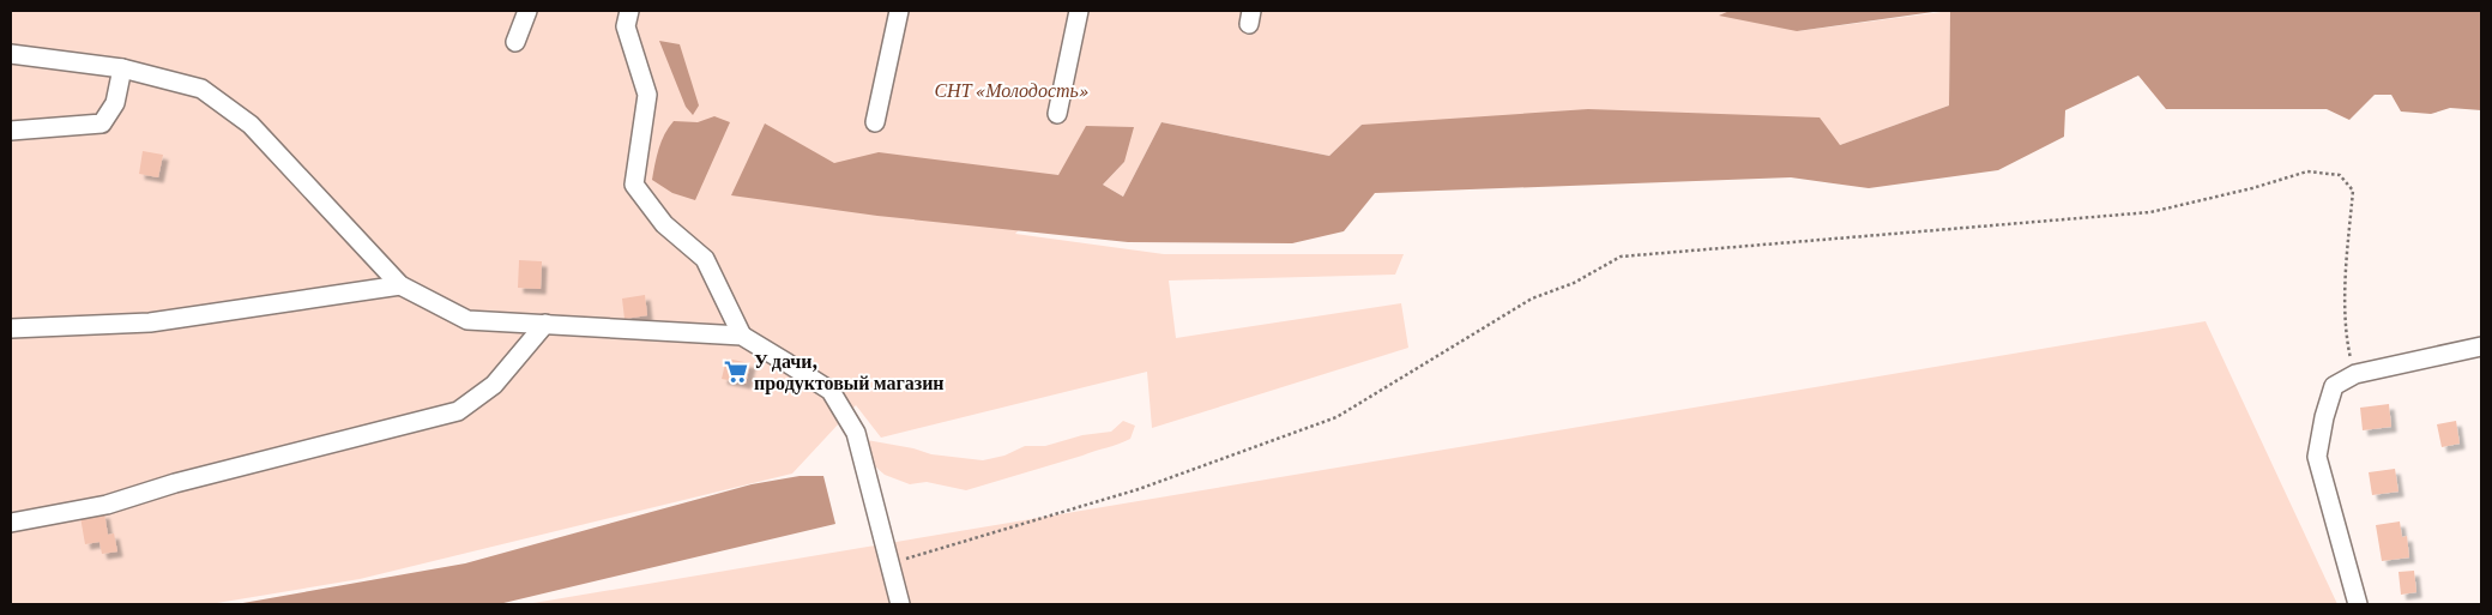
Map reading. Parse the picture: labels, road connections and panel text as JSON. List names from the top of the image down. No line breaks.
{"parks":["СНТ «Молодость»"],"places":{"supermarket":["У дачи, продуктовый магазин"]}}
